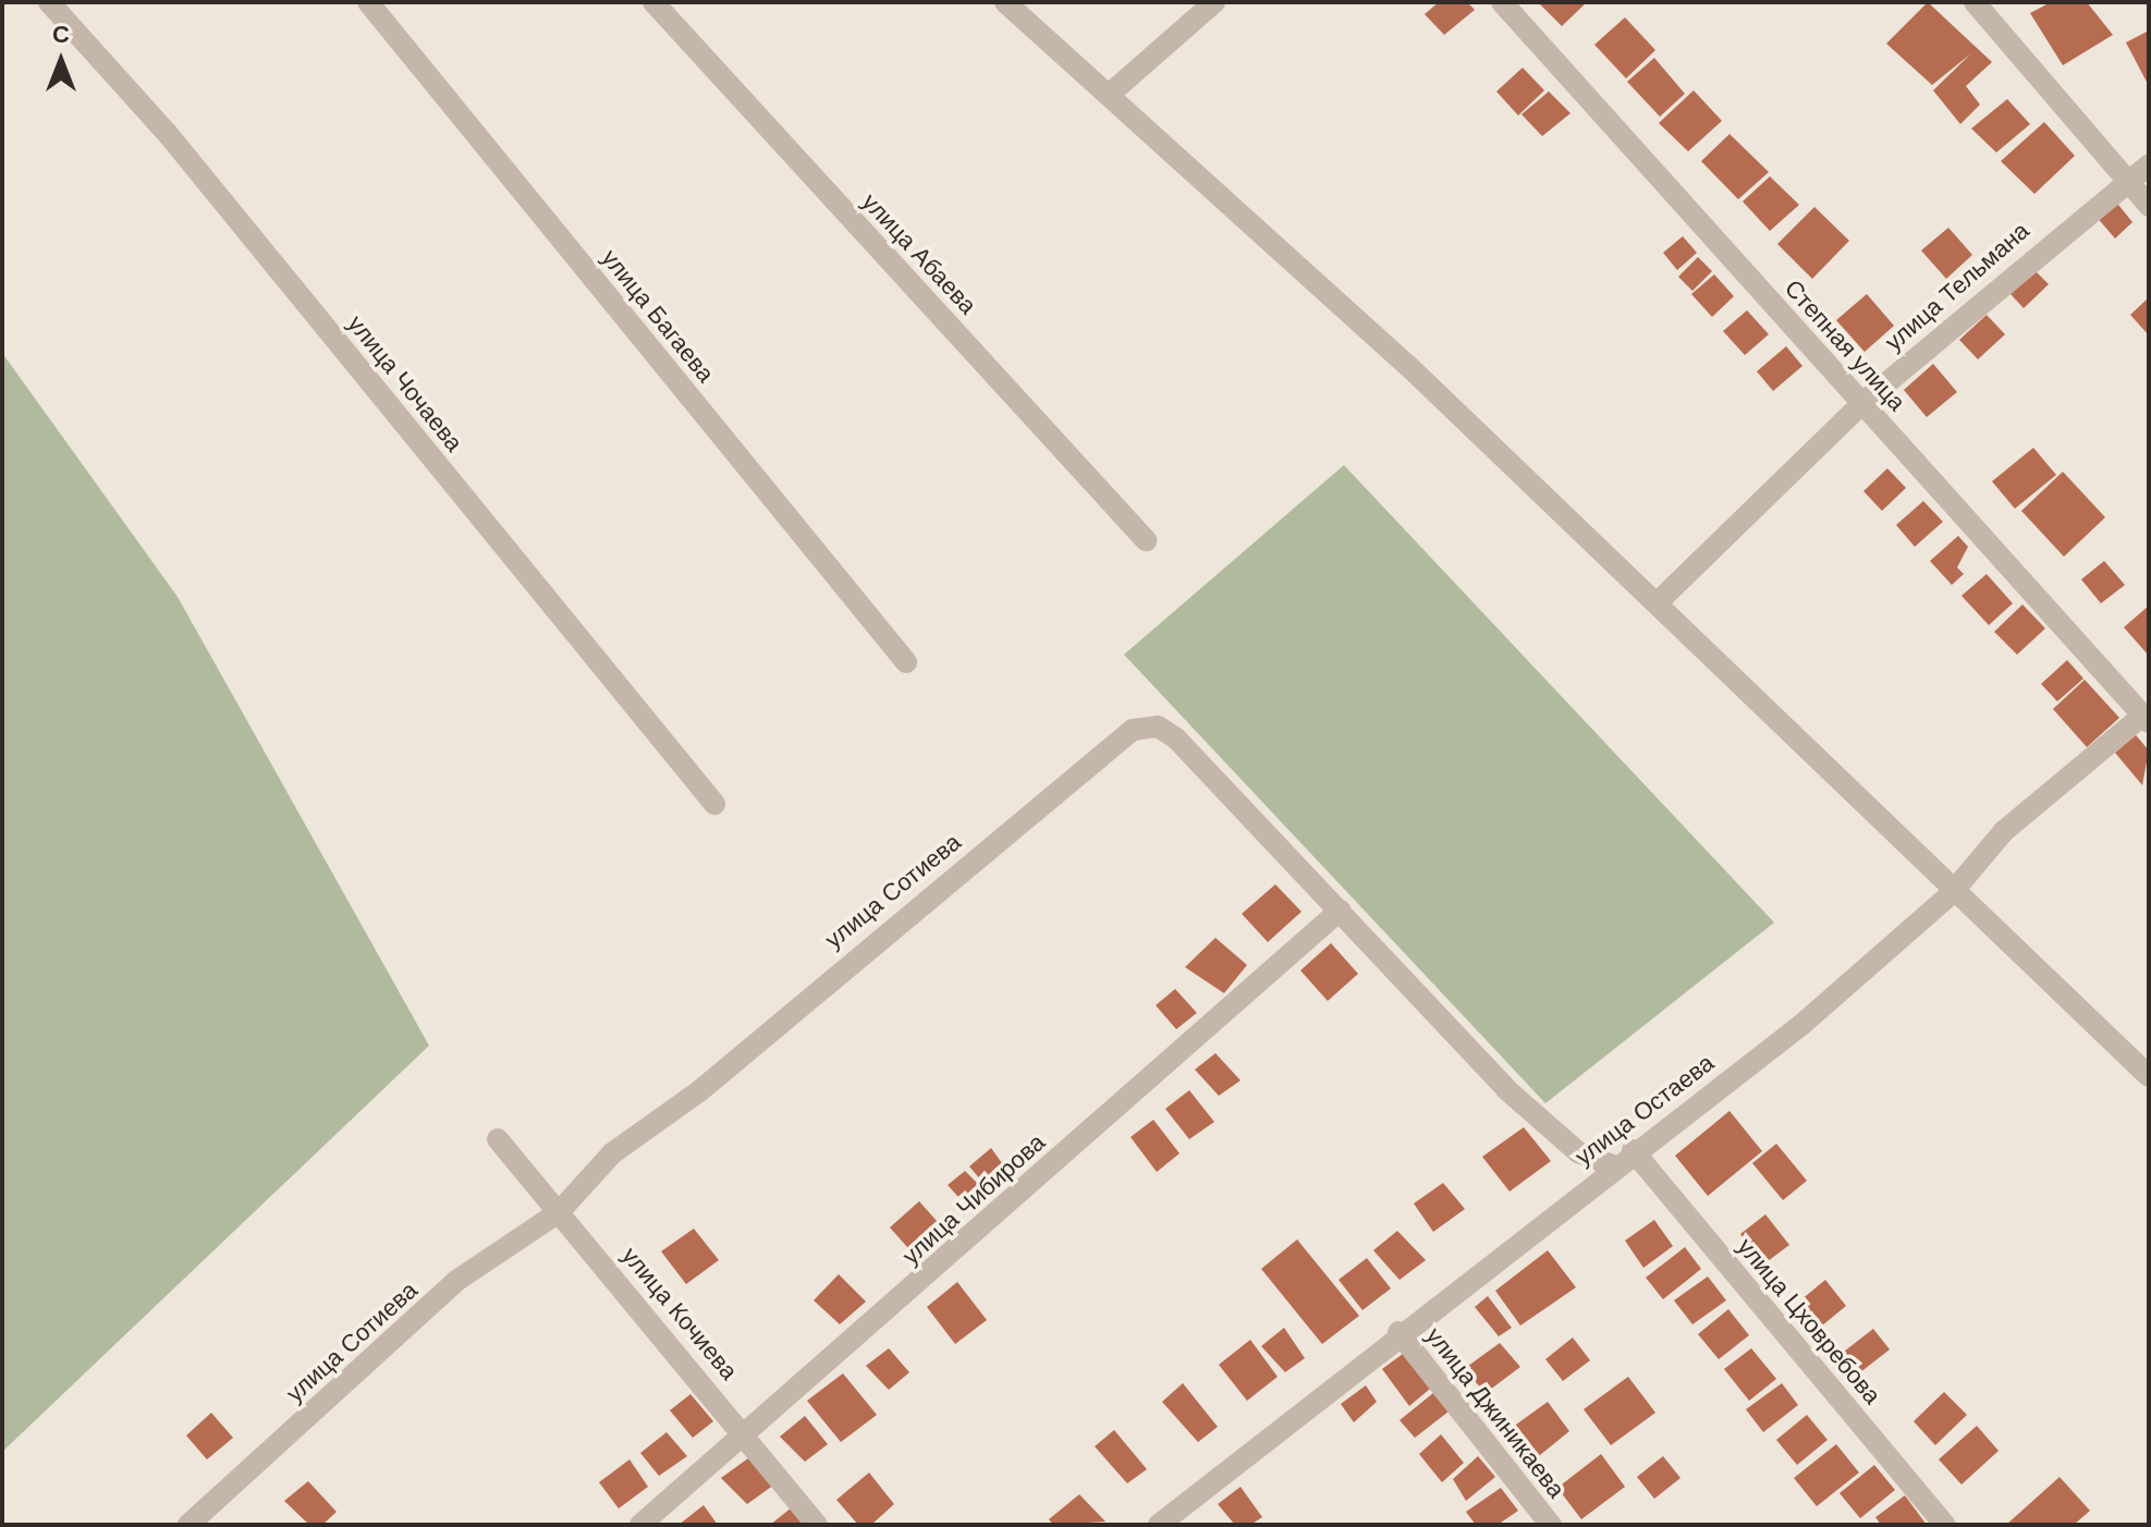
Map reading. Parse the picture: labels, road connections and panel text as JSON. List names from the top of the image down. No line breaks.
{"streets":{"street":["улица Абаева","улица Тельмана","улица Багаева","Степная улица","улица Чочаева","улица Сотиева","улица Остаева","улица Чибирова","улица Кочиева","улица Цховребова","улица Джиникаева"]},"crossings":[["улица Тельмана","Степная улица"],["Степная улица","улица Остаева"],["улица Сотиева","улица Остаева"],["улица Сотиева","улица Чибирова"],["улица Сотиева","улица Кочиева"],["улица Остаева","улица Цховребова"],["улица Остаева","улица Джиникаева"],["улица Чибирова","улица Кочиева"]],"north":"top"}
